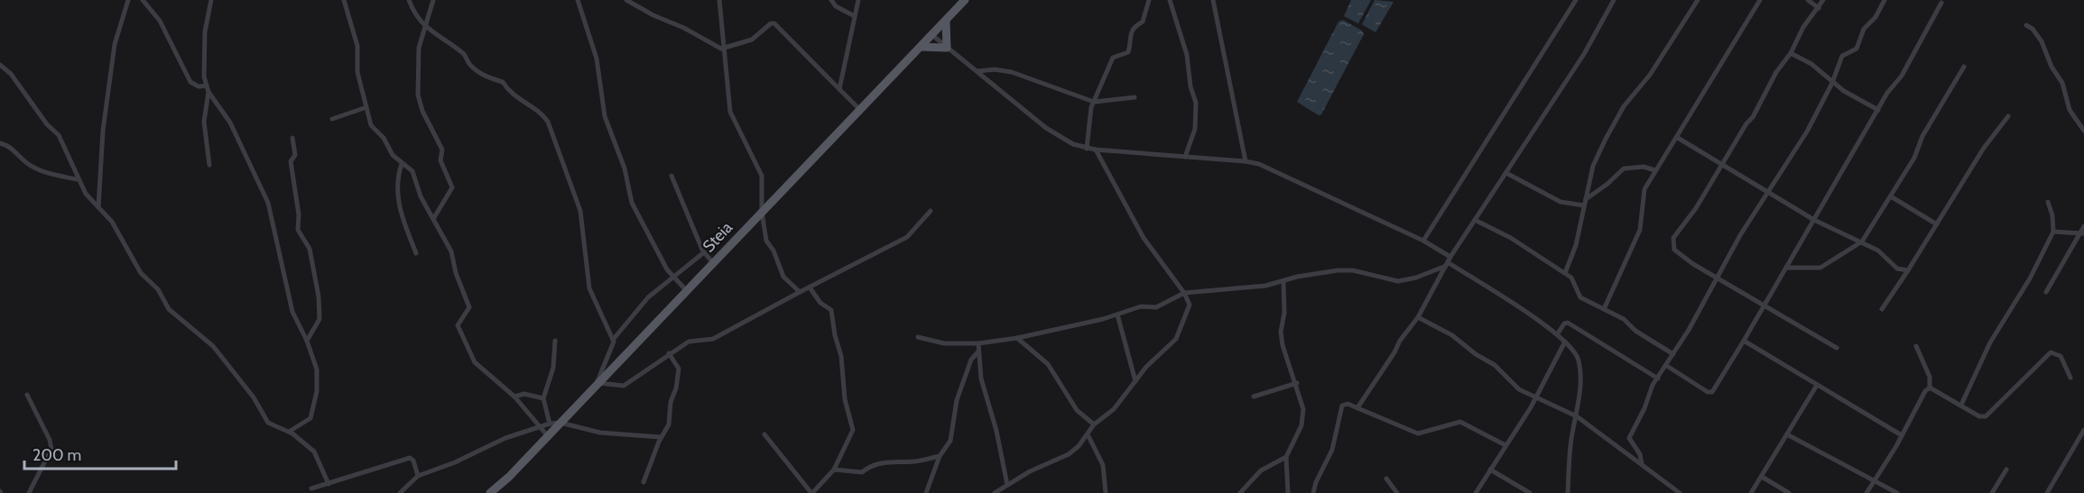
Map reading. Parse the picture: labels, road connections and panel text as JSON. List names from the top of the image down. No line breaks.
{"streets":{"main road":["Steia"]},"scale_bar":"200 m"}
